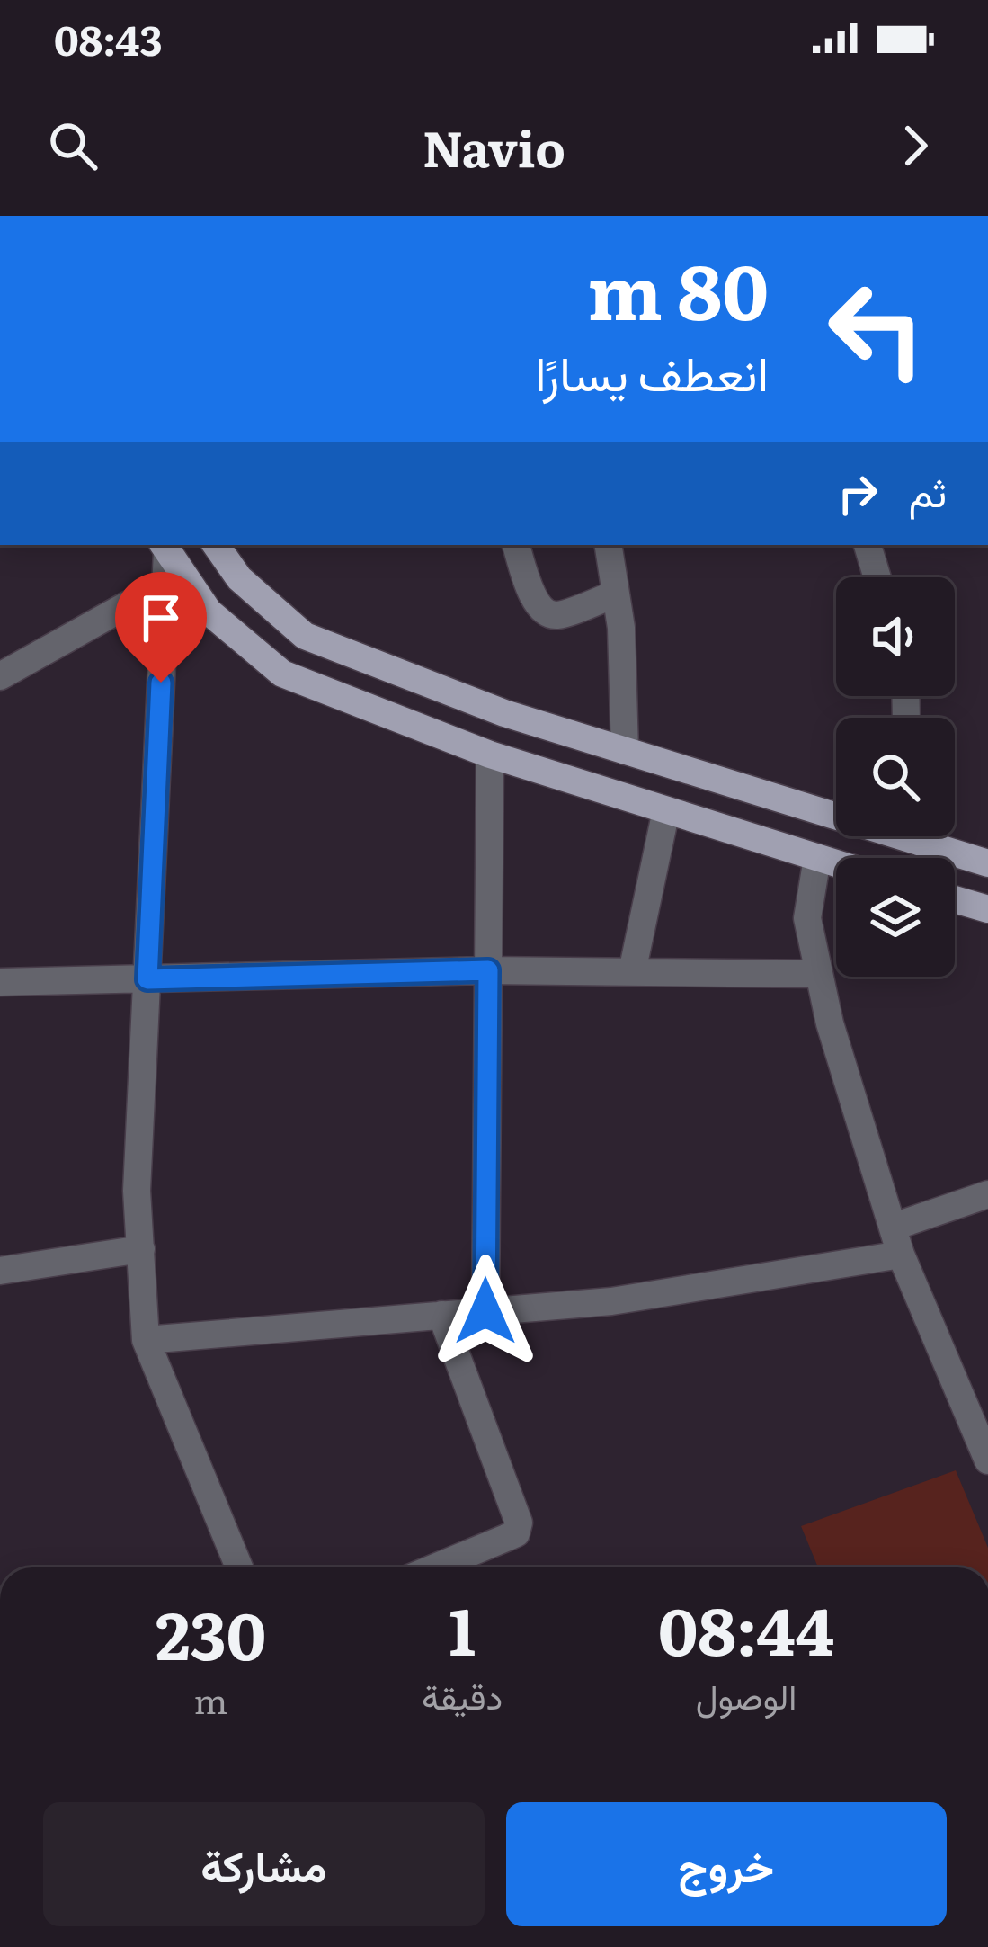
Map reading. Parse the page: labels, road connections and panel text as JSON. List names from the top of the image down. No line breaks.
{"page":{"status":"08:43","header":"Navio","turn":["80 m","انعطف يسارًا"],"then":"ثم","eta":["08:44","الوصول","1","دقيقة","230","m"],"buttons":["خروج","مشاركة"]}}
